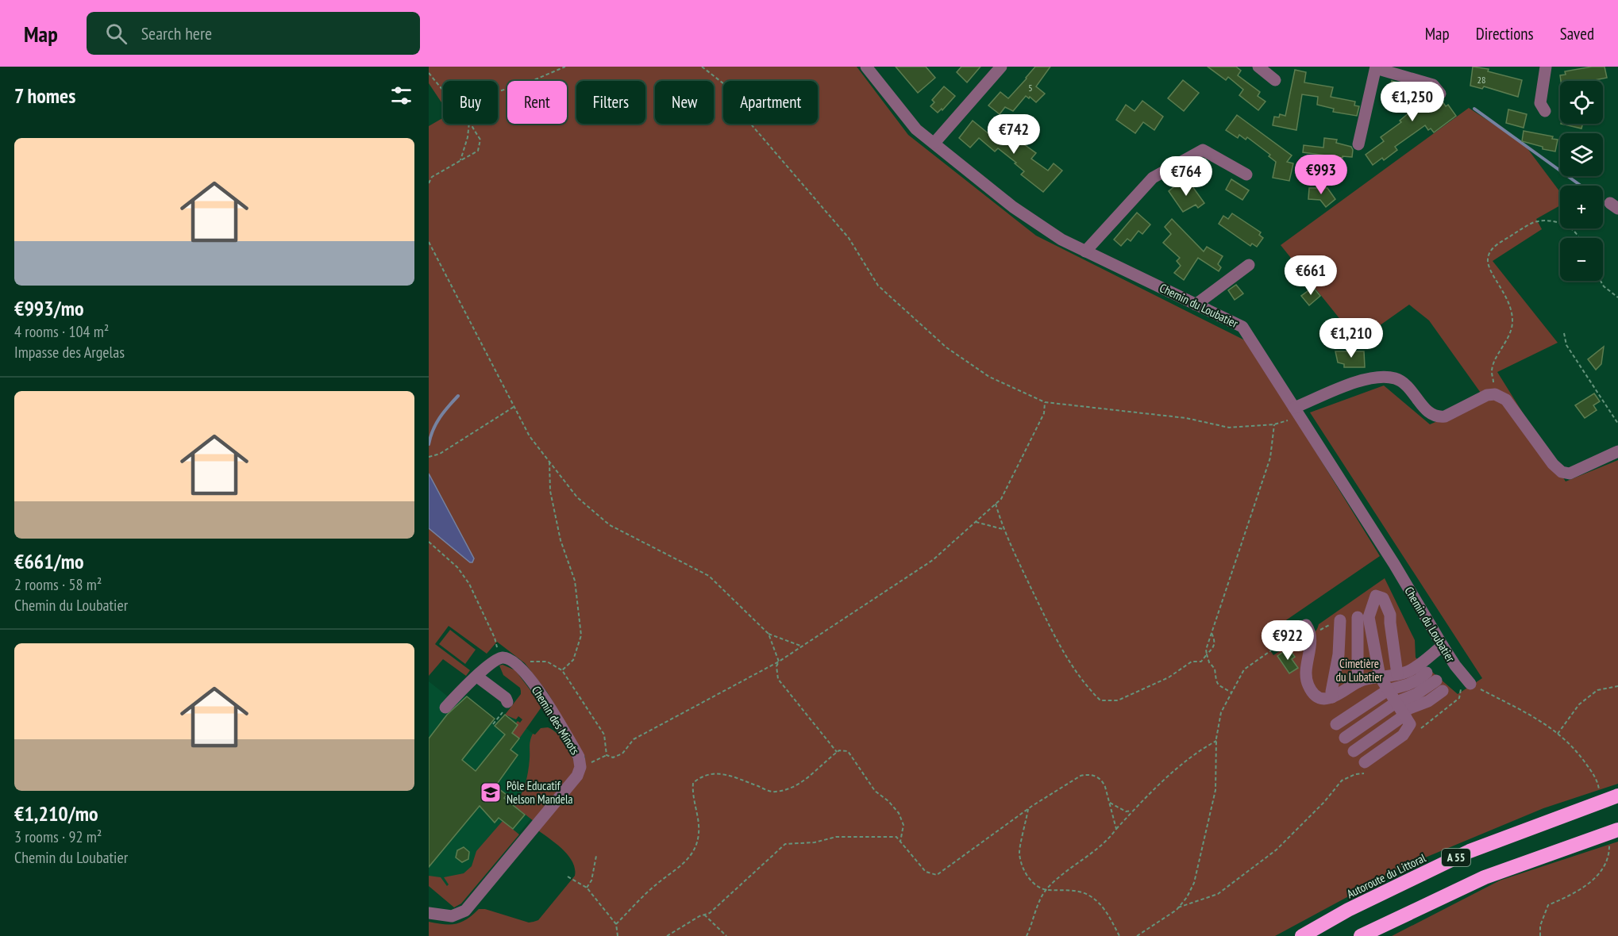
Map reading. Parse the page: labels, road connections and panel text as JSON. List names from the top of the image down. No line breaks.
{"streets":{"highway":["A 55","Autoroute du Littoral"],"street":["Chemin du Loubatier","Chemin des Minots"]},"parks":["Cimetière du Lubatier"],"places":{"school or university":["Pôle Educatif Nelson Mandela"]},"house_numbers":["28","5"],"page":{"header":"Map","search":"Search here","nav":["Map","Directions","Saved"],"heading":"7 homes","map_buttons":["+","−"],"chip":["Buy","Rent","Filters","New","Apartment"],"price":["€1,250","€742","€993","€764","€661","€1,210","€922"],"list":[{"name":"€993/mo","note":"4 rooms · 104 m² · Impasse des Argelas"},{"name":"€661/mo","note":"2 rooms · 58 m² · Chemin du Loubatier"},{"name":"€1,210/mo","note":"3 rooms · 92 m² · Chemin du Loubatier"}]}}
